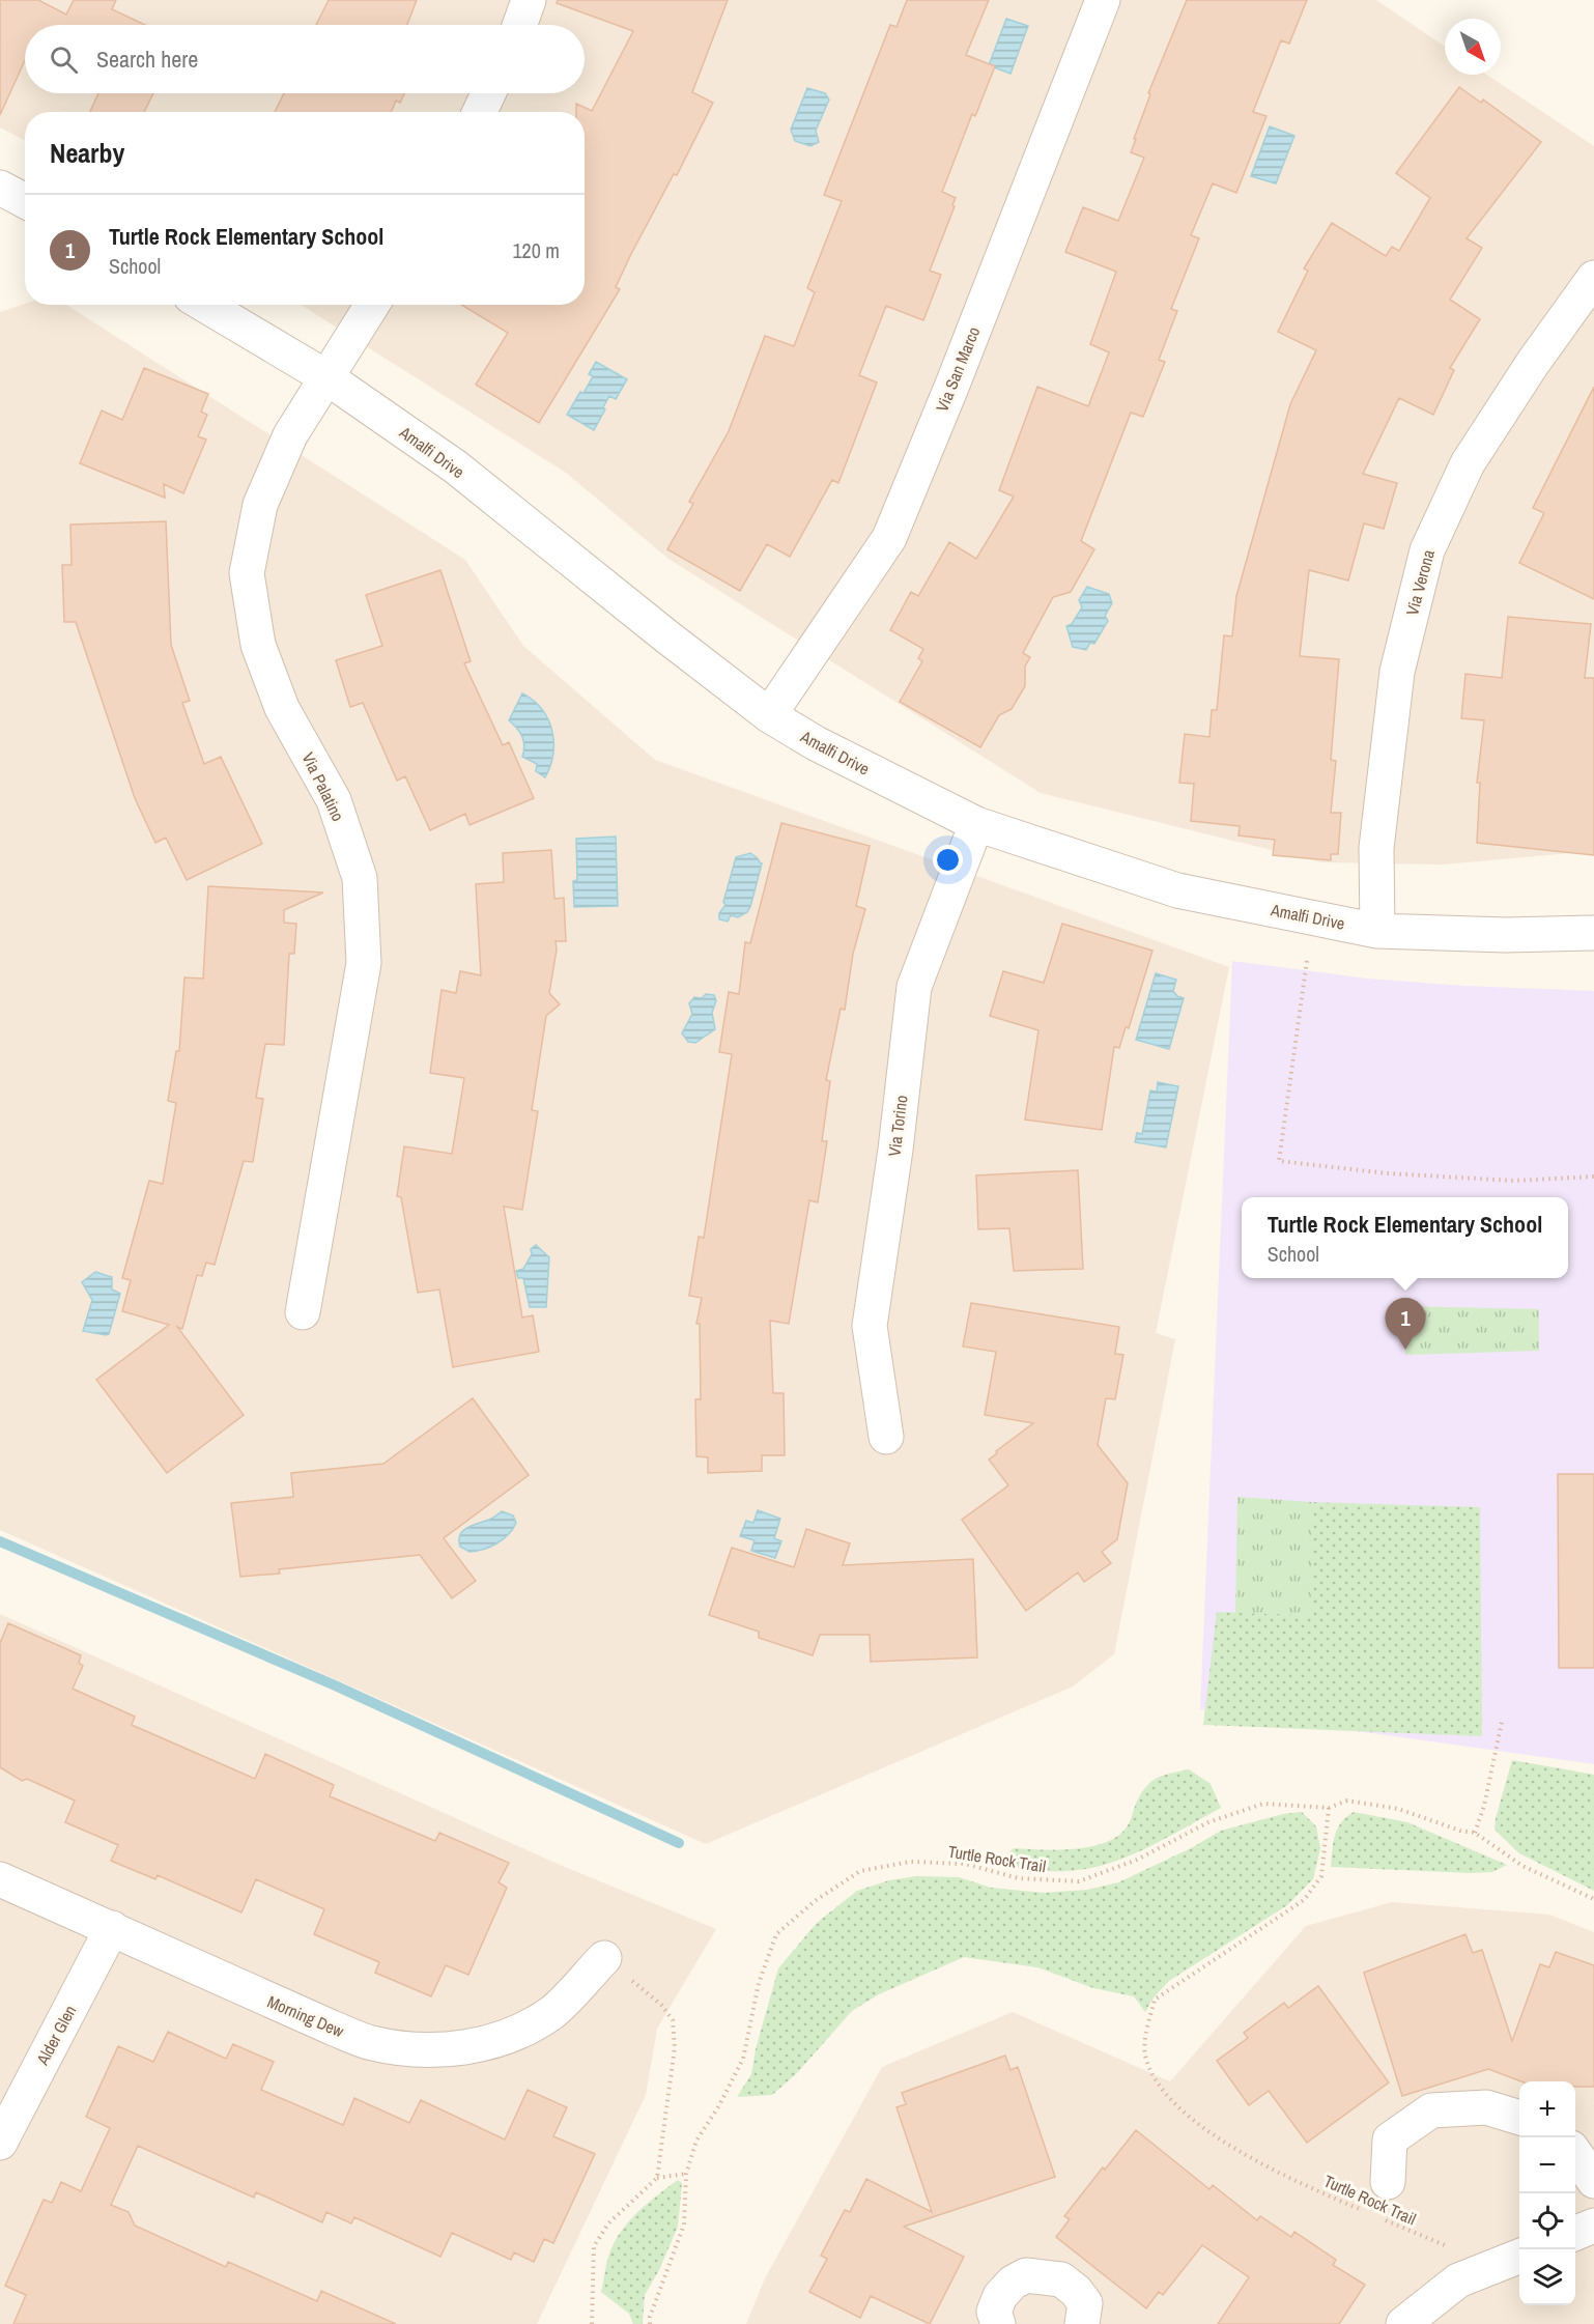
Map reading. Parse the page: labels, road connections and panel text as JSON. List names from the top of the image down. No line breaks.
{"streets":{"street":["Via San Marco","Amalfi Drive","Via Verona","Via Palatino","Via Torino","Morning Dew","Alder Glen"],"path":["Turtle Rock Trail"]},"crossings":[["Via San Marco","Amalfi Drive"],["Amalfi Drive","Via Verona"],["Amalfi Drive","Via Palatino"],["Amalfi Drive","Via Torino"],["Morning Dew","Alder Glen"]],"north":"bottom right","page":{"search":"Search here","heading":"Nearby","list":[{"mark":"1","name":"Turtle Rock Elementary School","note":"School","value":"120 m"}],"popup":["Turtle Rock Elementary School","School"],"pins":"1","map_buttons":["+","−"]}}
